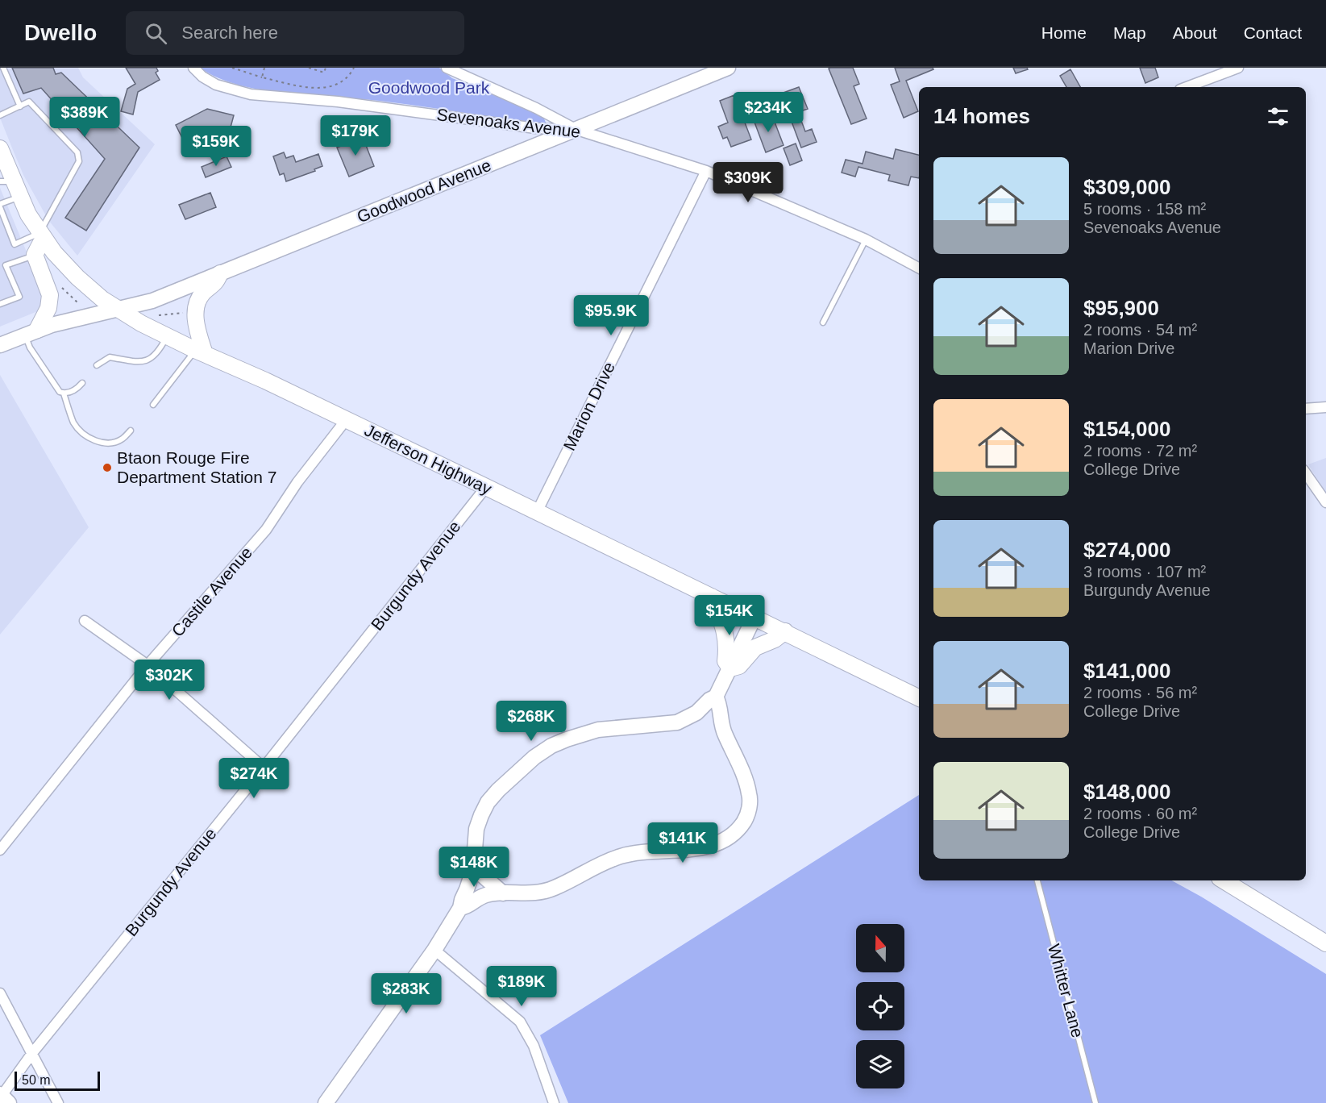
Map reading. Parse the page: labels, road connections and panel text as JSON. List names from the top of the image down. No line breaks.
{"streets":{"main road":["Jefferson Highway"],"street":["Sevenoaks Avenue","Goodwood Avenue","Marion Drive","Burgundy Avenue","Castile Avenue"],"lane":["Whitter Lane"]},"crossings":[["Sevenoaks Avenue","Goodwood Avenue"],["Sevenoaks Avenue","Marion Drive"],["Goodwood Avenue","Jefferson Highway"],["Marion Drive","Jefferson Highway"],["Jefferson Highway","Burgundy Avenue"],["Jefferson Highway","Castile Avenue"]],"parks":["Goodwood Park"],"places":["Btaon Rouge Fire Department Station 7"],"scale_bar":"50 m","north":"top","page":{"header":"Dwello","search":"Search here","nav":["Home","Map","About","Contact"],"heading":"14 homes","price":["$234K","$389K","$179K","$159K","$309K","$95.9K","$154K","$302K","$268K","$274K","$141K","$148K","$189K","$283K"],"list":[{"name":"$309,000","note":"5 rooms · 158 m² · Sevenoaks Avenue"},{"name":"$95,900","note":"2 rooms · 54 m² · Marion Drive"},{"name":"$154,000","note":"2 rooms · 72 m² · College Drive"},{"name":"$274,000","note":"3 rooms · 107 m² · Burgundy Avenue"},{"name":"$141,000","note":"2 rooms · 56 m² · College Drive"},{"name":"$148,000","note":"2 rooms · 60 m² · College Drive"}],"scale":"50 m"}}
